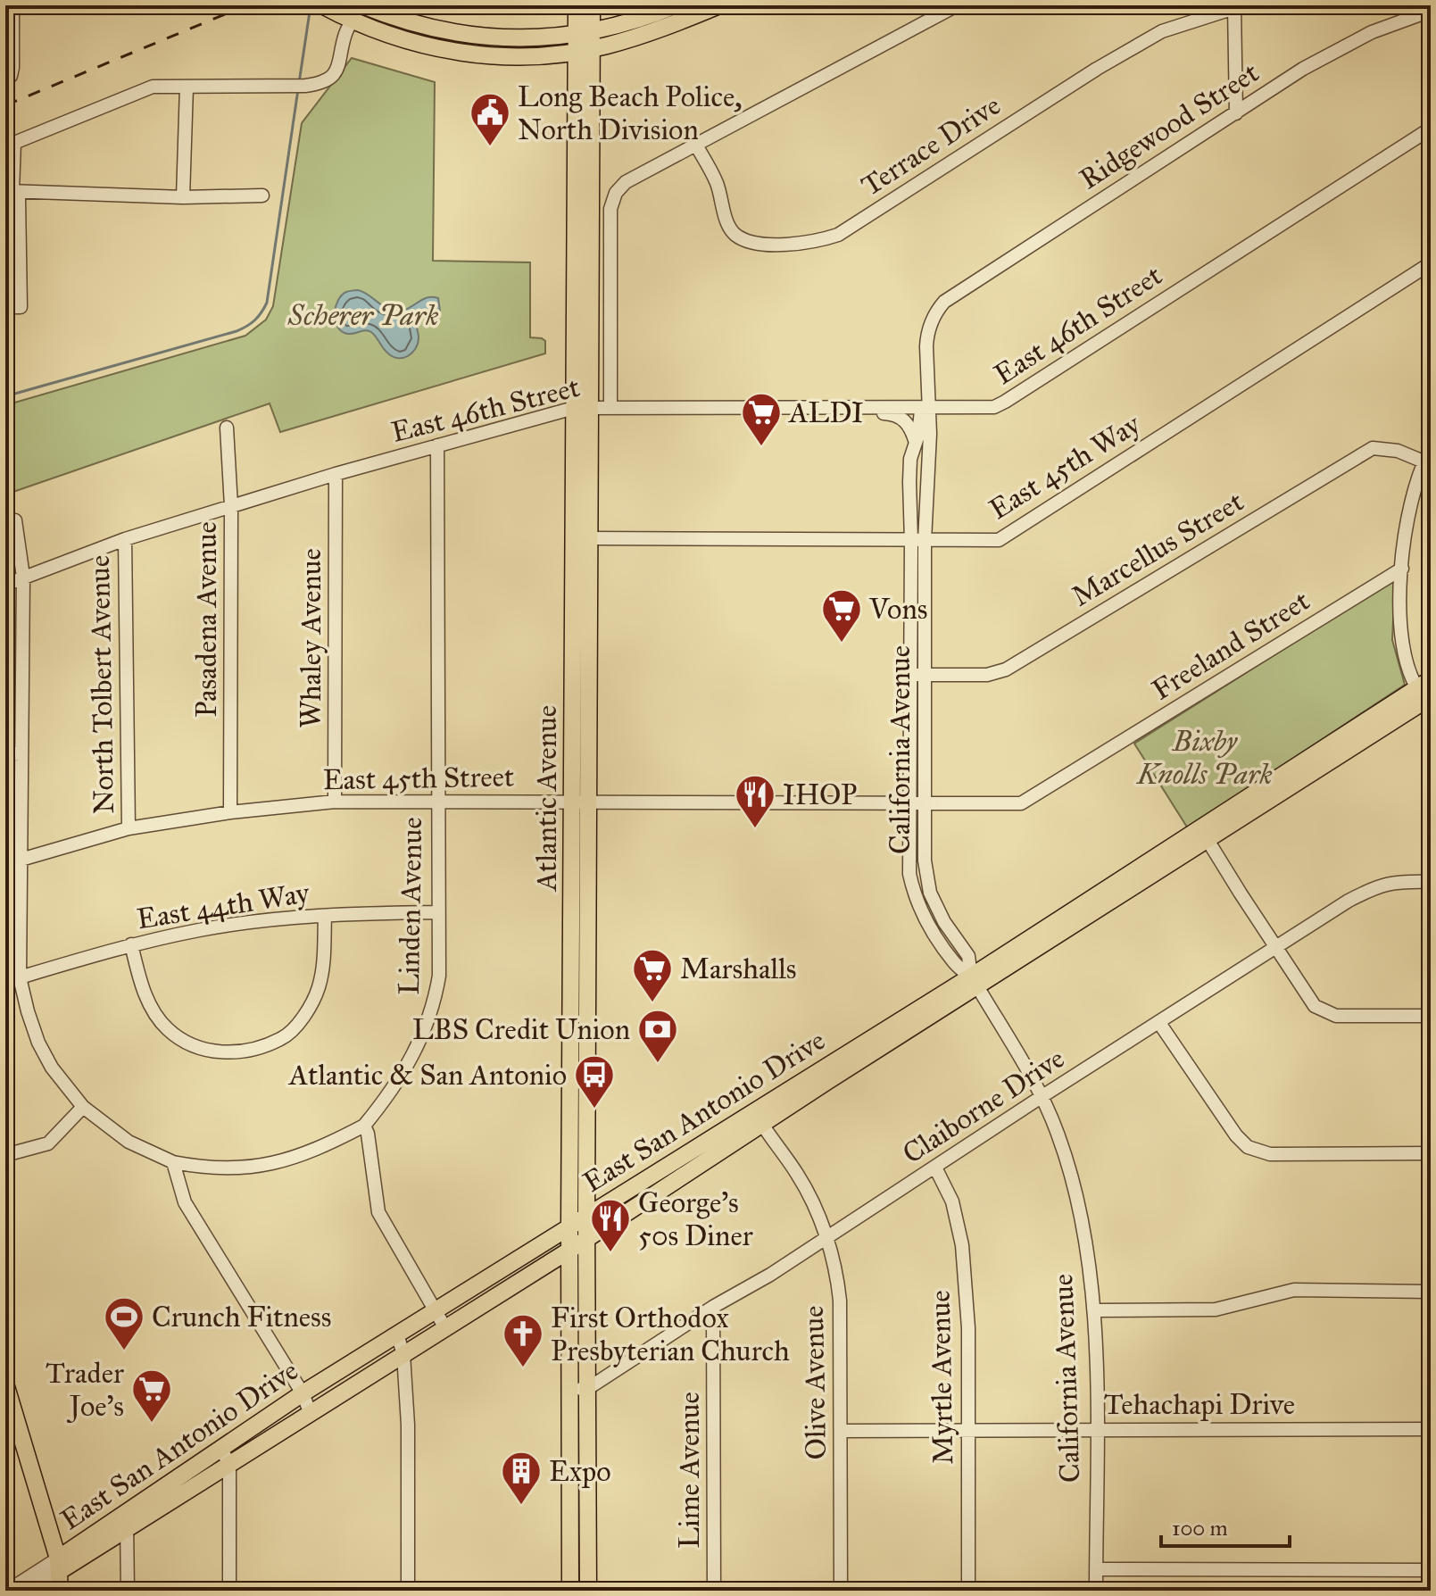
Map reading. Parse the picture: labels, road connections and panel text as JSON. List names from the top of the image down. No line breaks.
{"streets":{"main road":["Atlantic Avenue","East San Antonio Drive"],"street":["Ridgewood Street","Terrace Drive","East 46th Street","East 45th Way","Marcellus Street","Pasadena Avenue","Whaley Avenue","Freeland Street","North Tolbert Avenue","California Avenue","East 45th Street","East 44th Way","Linden Avenue","Claiborne Drive","Myrtle Avenue","Olive Avenue","Tehachapi Drive","Lime Avenue"]},"crossings":[["Ridgewood Street","California Avenue"],["East 46th Street","Pasadena Avenue"],["East 46th Street","Whaley Avenue"],["East 46th Street","North Tolbert Avenue"],["East 46th Street","California Avenue"],["East 46th Street","Atlantic Avenue"],["East 46th Street","Linden Avenue"],["East 45th Way","California Avenue"],["East 45th Way","Atlantic Avenue"],["Marcellus Street","California Avenue"],["Pasadena Avenue","East 45th Street"],["Whaley Avenue","East 45th Street"],["Freeland Street","California Avenue"],["Freeland Street","East 45th Street"],["North Tolbert Avenue","East 45th Street"],["California Avenue","East 45th Street"],["California Avenue","Claiborne Drive"],["California Avenue","East San Antonio Drive"],["California Avenue","Tehachapi Drive"],["East 45th Street","Atlantic Avenue"],["East 45th Street","Linden Avenue"],["Atlantic Avenue","Claiborne Drive"],["Atlantic Avenue","East San Antonio Drive"],["East 44th Way","Linden Avenue"],["Claiborne Drive","Myrtle Avenue"],["Claiborne Drive","Olive Avenue"],["Claiborne Drive","Lime Avenue"],["East San Antonio Drive","Olive Avenue"],["Myrtle Avenue","Tehachapi Drive"],["Olive Avenue","Tehachapi Drive"]],"parks":["Scherer Park","Bixby Knolls Park"],"places":{"public building":["Long Beach Police, North Division"],"supermarket":["ALDI","Vons","Marshalls","Trader Joe's"],"restaurant":["IHOP","George's 50s Diner"],"bank":["LBS Credit Union"],"bus stop":["Atlantic & San Antonio"],"sports":["Crunch Fitness"],"church":["First Orthodox Presbyterian Church"],"building":["Expo"]},"scale_bar":"100 m"}
